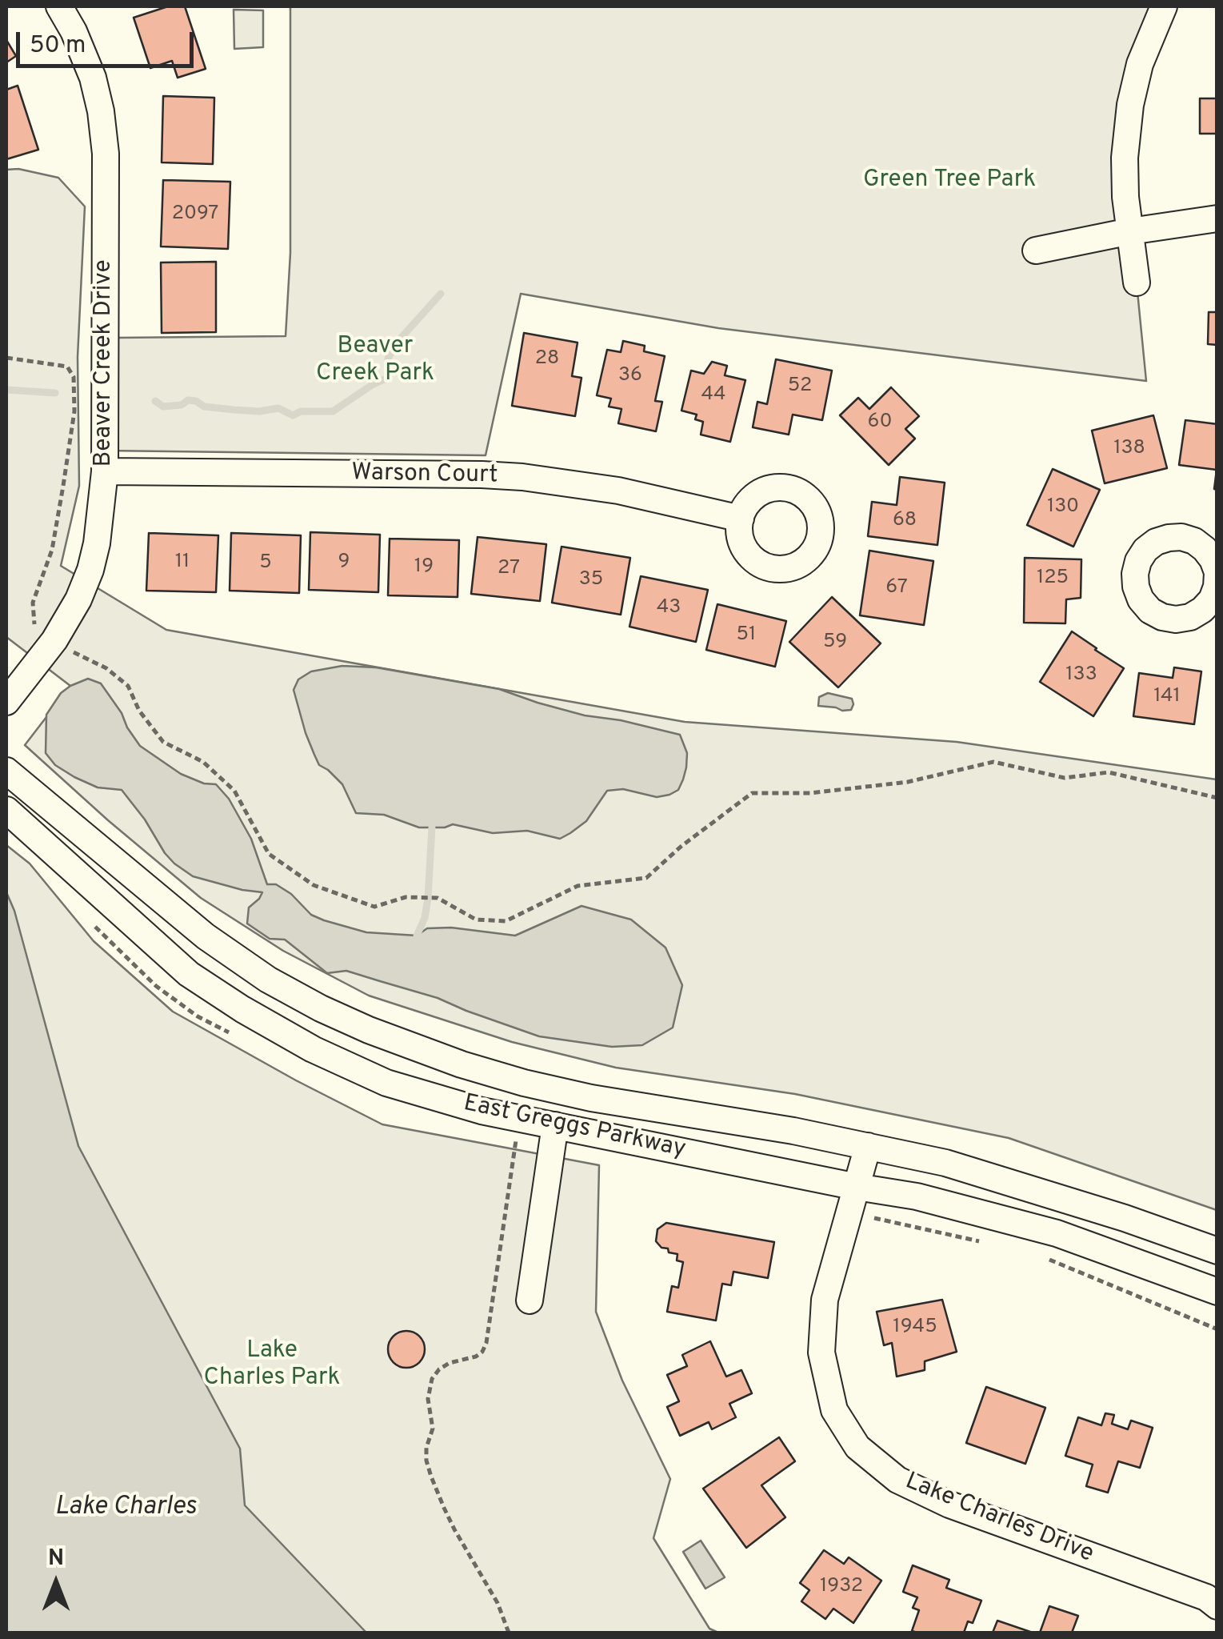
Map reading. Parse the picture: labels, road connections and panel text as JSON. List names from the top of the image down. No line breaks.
{"streets":{"street":["Beaver Creek Drive","Warson Court","East Greggs Parkway","Lake Charles Drive"]},"crossings":[["Beaver Creek Drive","Warson Court"],["East Greggs Parkway","Lake Charles Drive"]],"water":["Lake Charles"],"parks":["Green Tree Park","Beaver Creek Park","Lake Charles Park"],"house_numbers":["2097","28","36","52","44","60","138","130","68","11","9","5","19","27","125","35","67","43","51","59","133","141","1945","1932"],"scale_bar":"50 m","north":"top"}
